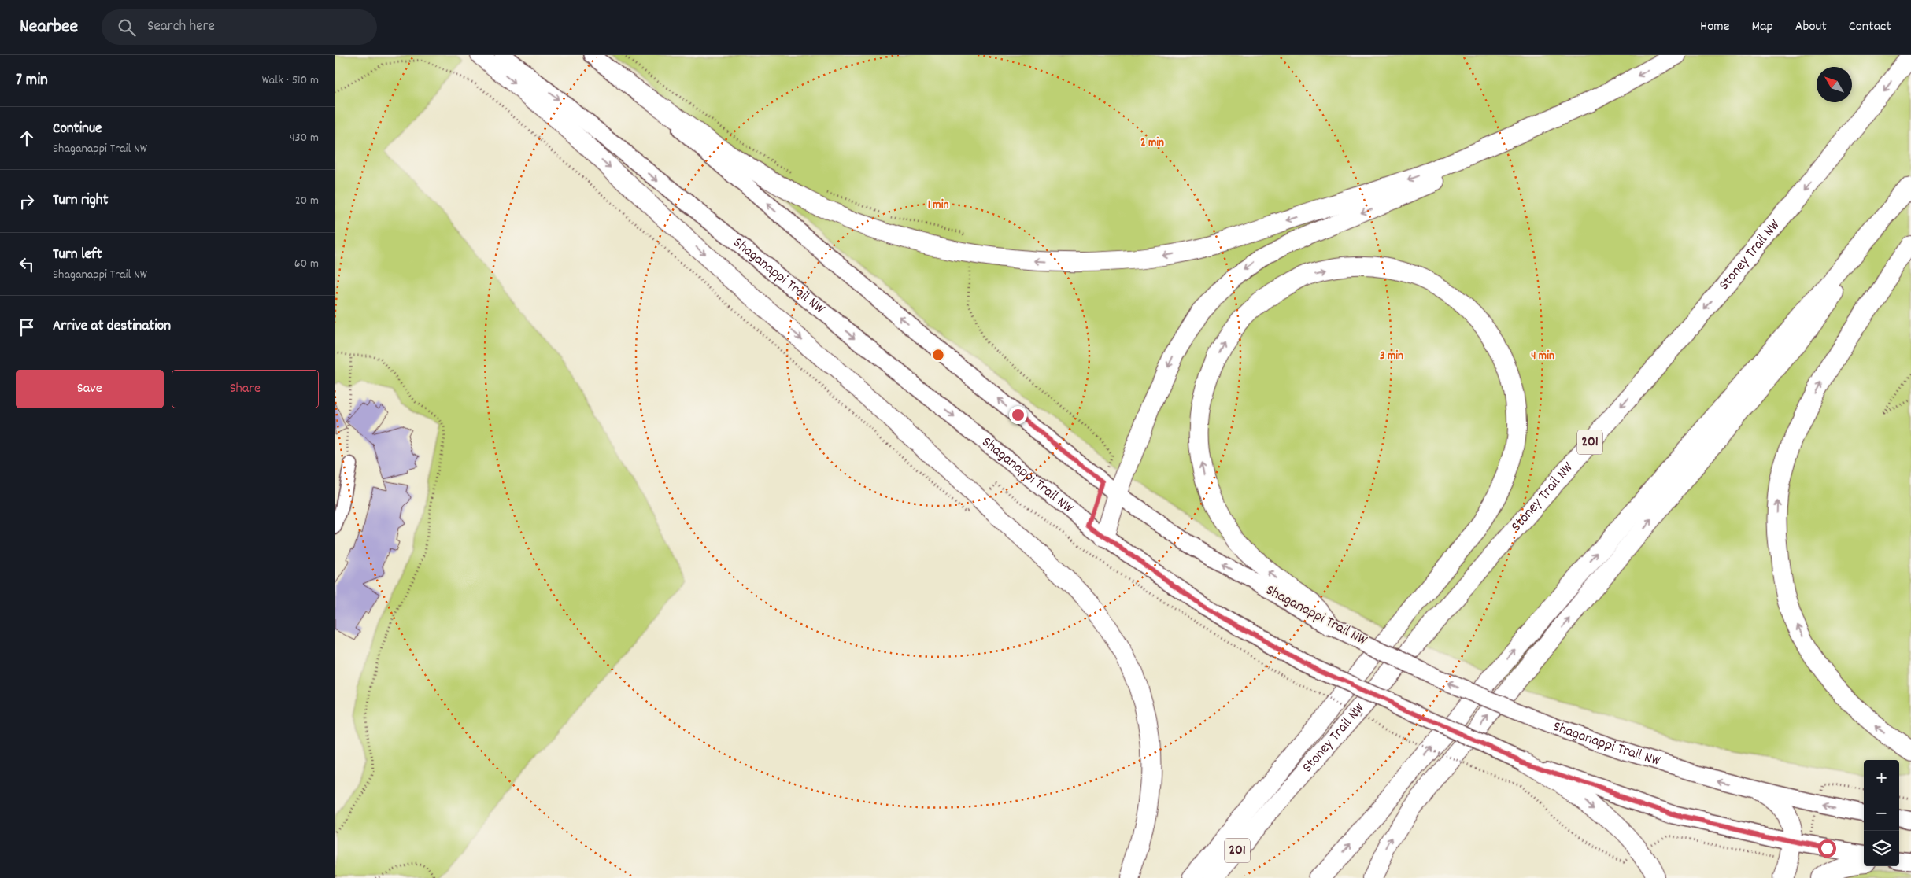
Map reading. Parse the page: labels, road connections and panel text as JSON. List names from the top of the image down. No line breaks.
{"streets":{"highway":["Stoney Trail NW","201"],"main road":["Shaganappi Trail NW"]},"north":"top left","page":{"header":"Nearbee","search":"Search here","nav":["Home","Map","About","Contact"],"heading":["7 min","Walk · 510 m"],"list":[["Continue","Shaganappi Trail NW","430 m"],["Turn right","20 m"],["Turn left","Shaganappi Trail NW","60 m"],"Arrive at destination"],"buttons":["Save","Share"],"map_buttons":["+","−"]},"rings":["2 min","1 min","3 min","4 min"]}
